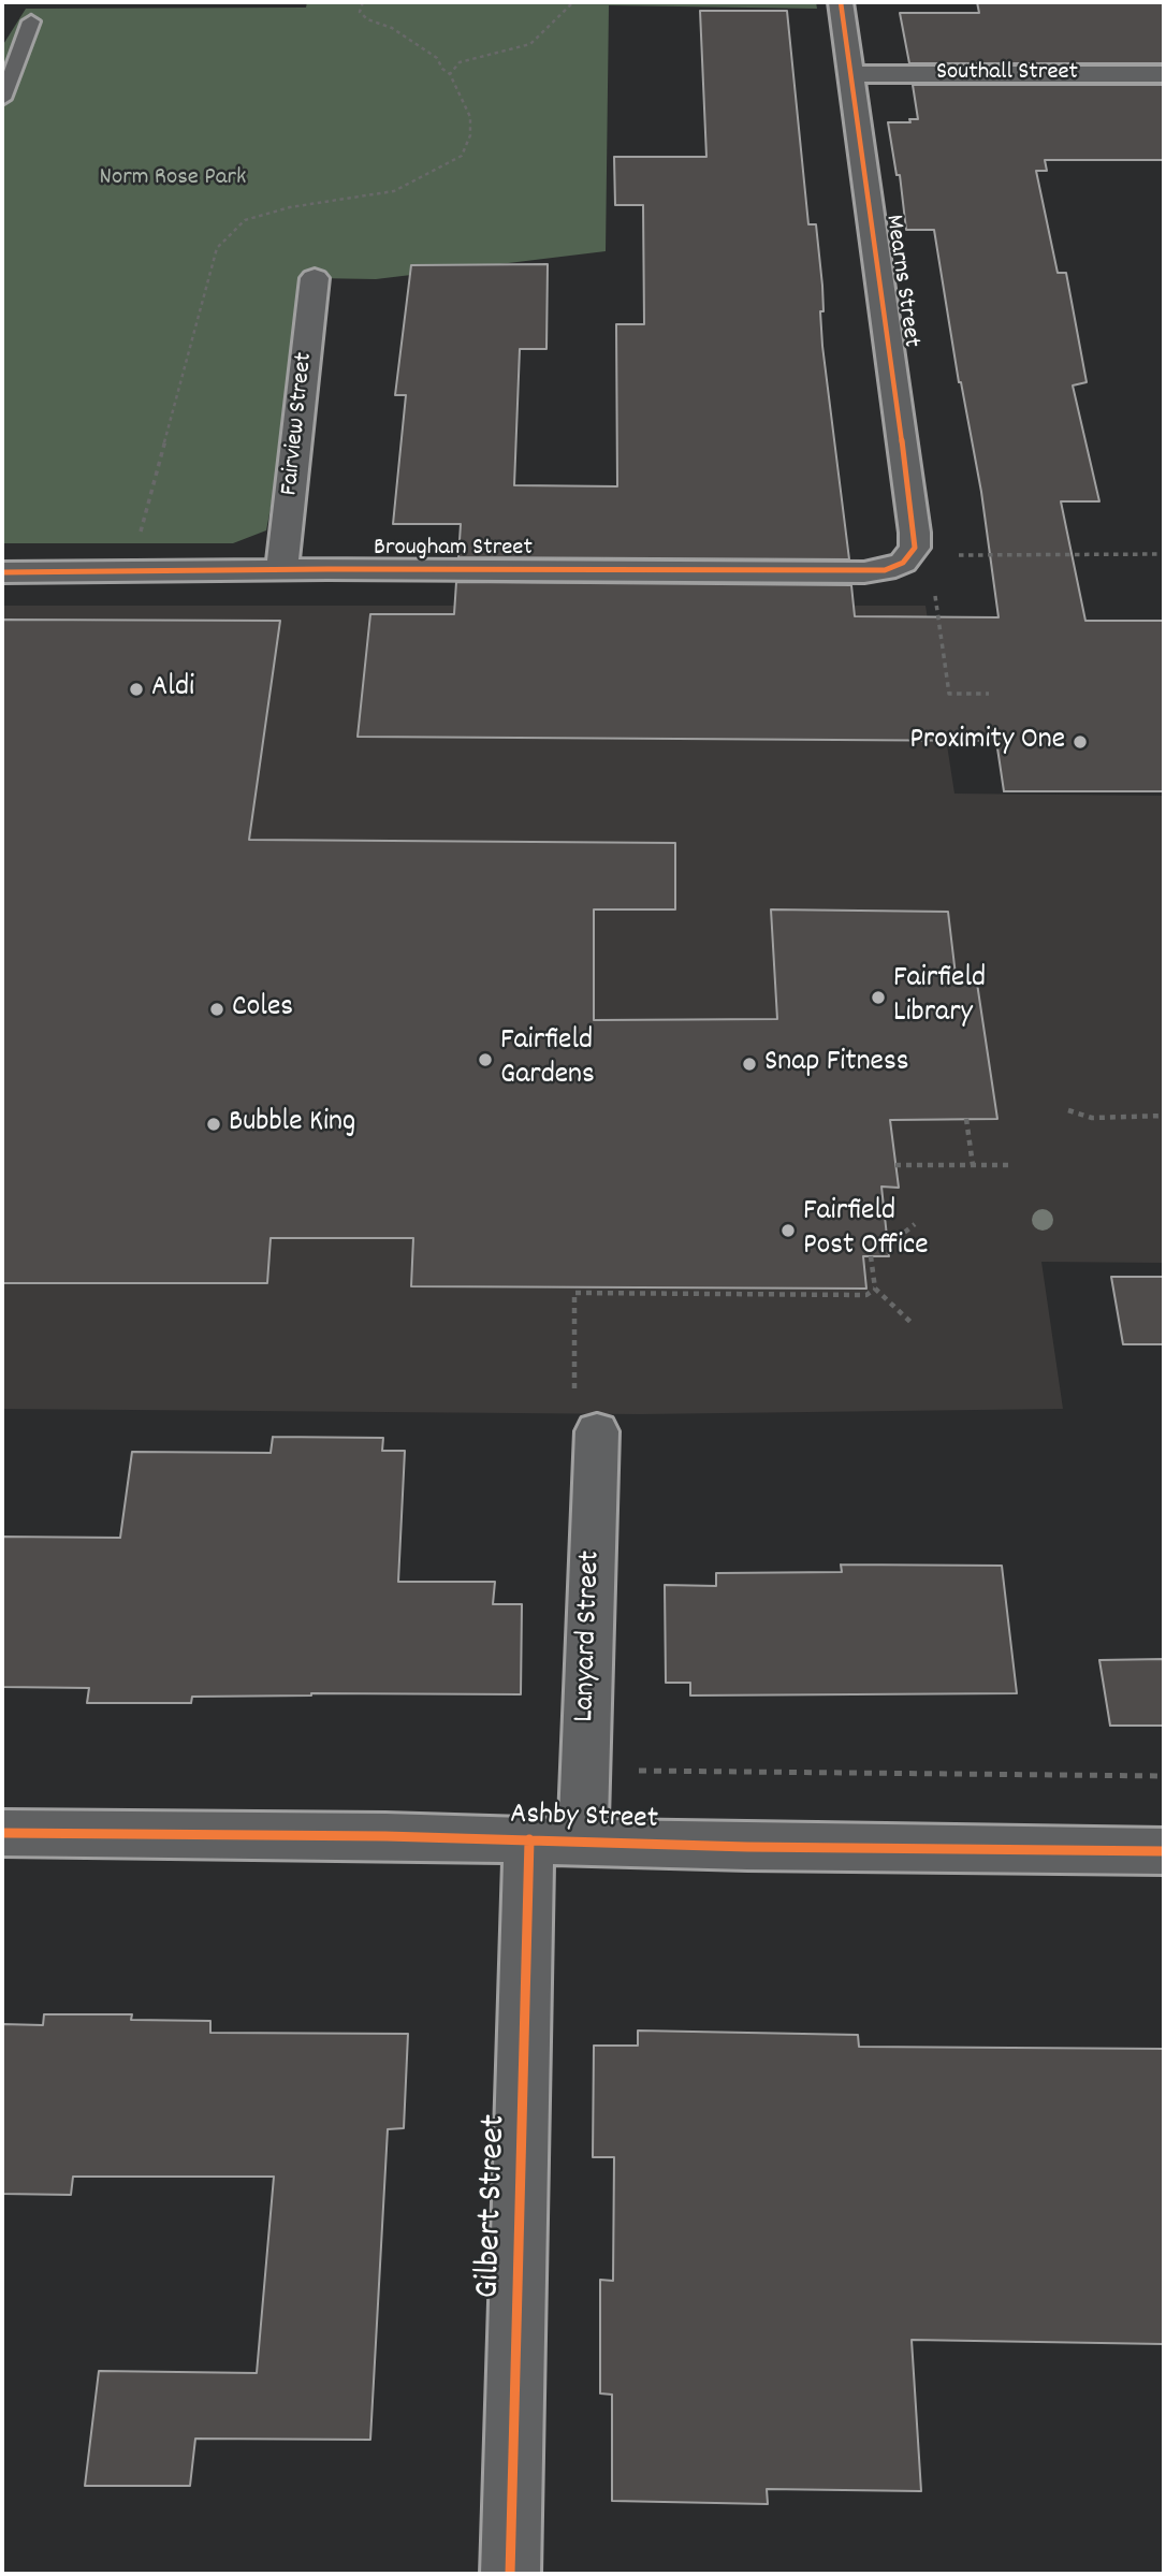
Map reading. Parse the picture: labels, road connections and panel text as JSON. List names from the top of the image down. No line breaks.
{"streets":{"street":["Southall Street","Mearns Street","Fairview Street","Brougham Street","Lanyard Street","Ashby Street","Gilbert Street"]},"crossings":[["Southall Street","Mearns Street"],["Mearns Street","Brougham Street"],["Fairview Street","Brougham Street"],["Lanyard Street","Ashby Street"],["Ashby Street","Gilbert Street"]],"parks":["Norm Rose Park"],"places":["Aldi","Proximity One","Fairfield Library","Coles","Fairfield Gardens","Snap Fitness","Bubble King","Fairfield Post Office"]}
